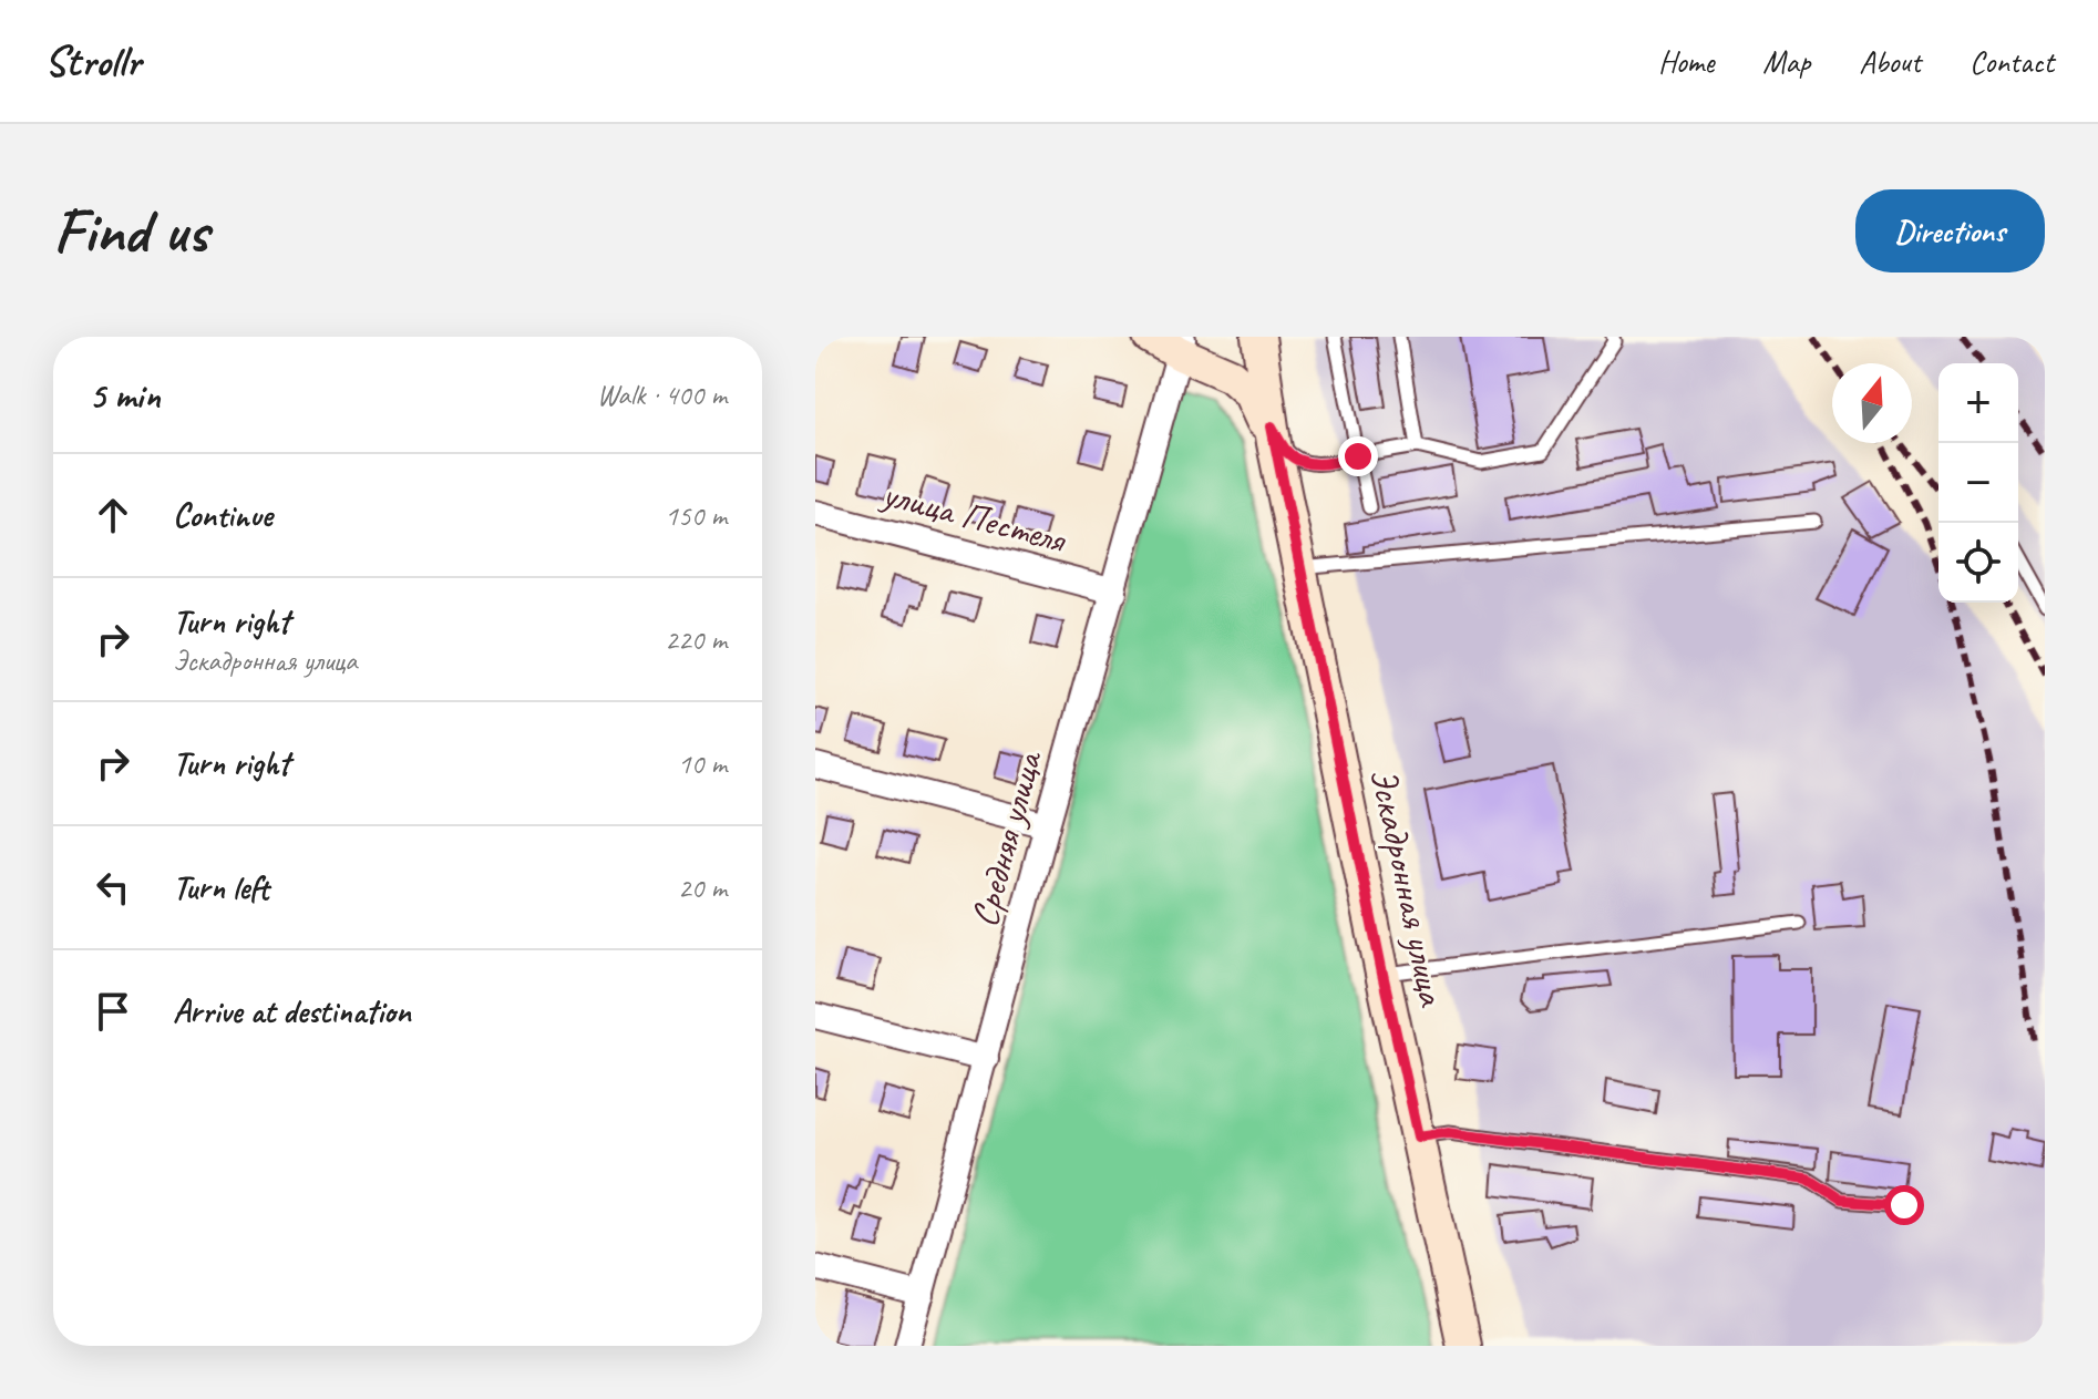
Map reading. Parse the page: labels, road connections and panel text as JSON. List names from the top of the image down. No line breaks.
{"streets":{"main road":["Эскадронная улица"],"street":["улица Пестеля","Средняя улица"]},"crossings":[["улица Пестеля","Средняя улица"]],"north":"top","page":{"header":"Strollr","nav":["Home","Map","About","Contact"],"buttons":"Directions","title":"Find us","heading":["5 min","Walk · 400 m"],"map_buttons":["+","−"],"list":[["Continue","150 m"],["Turn right","Эскадронная улица","220 m"],["Turn right","10 m"],["Turn left","20 m"],"Arrive at destination"]}}
